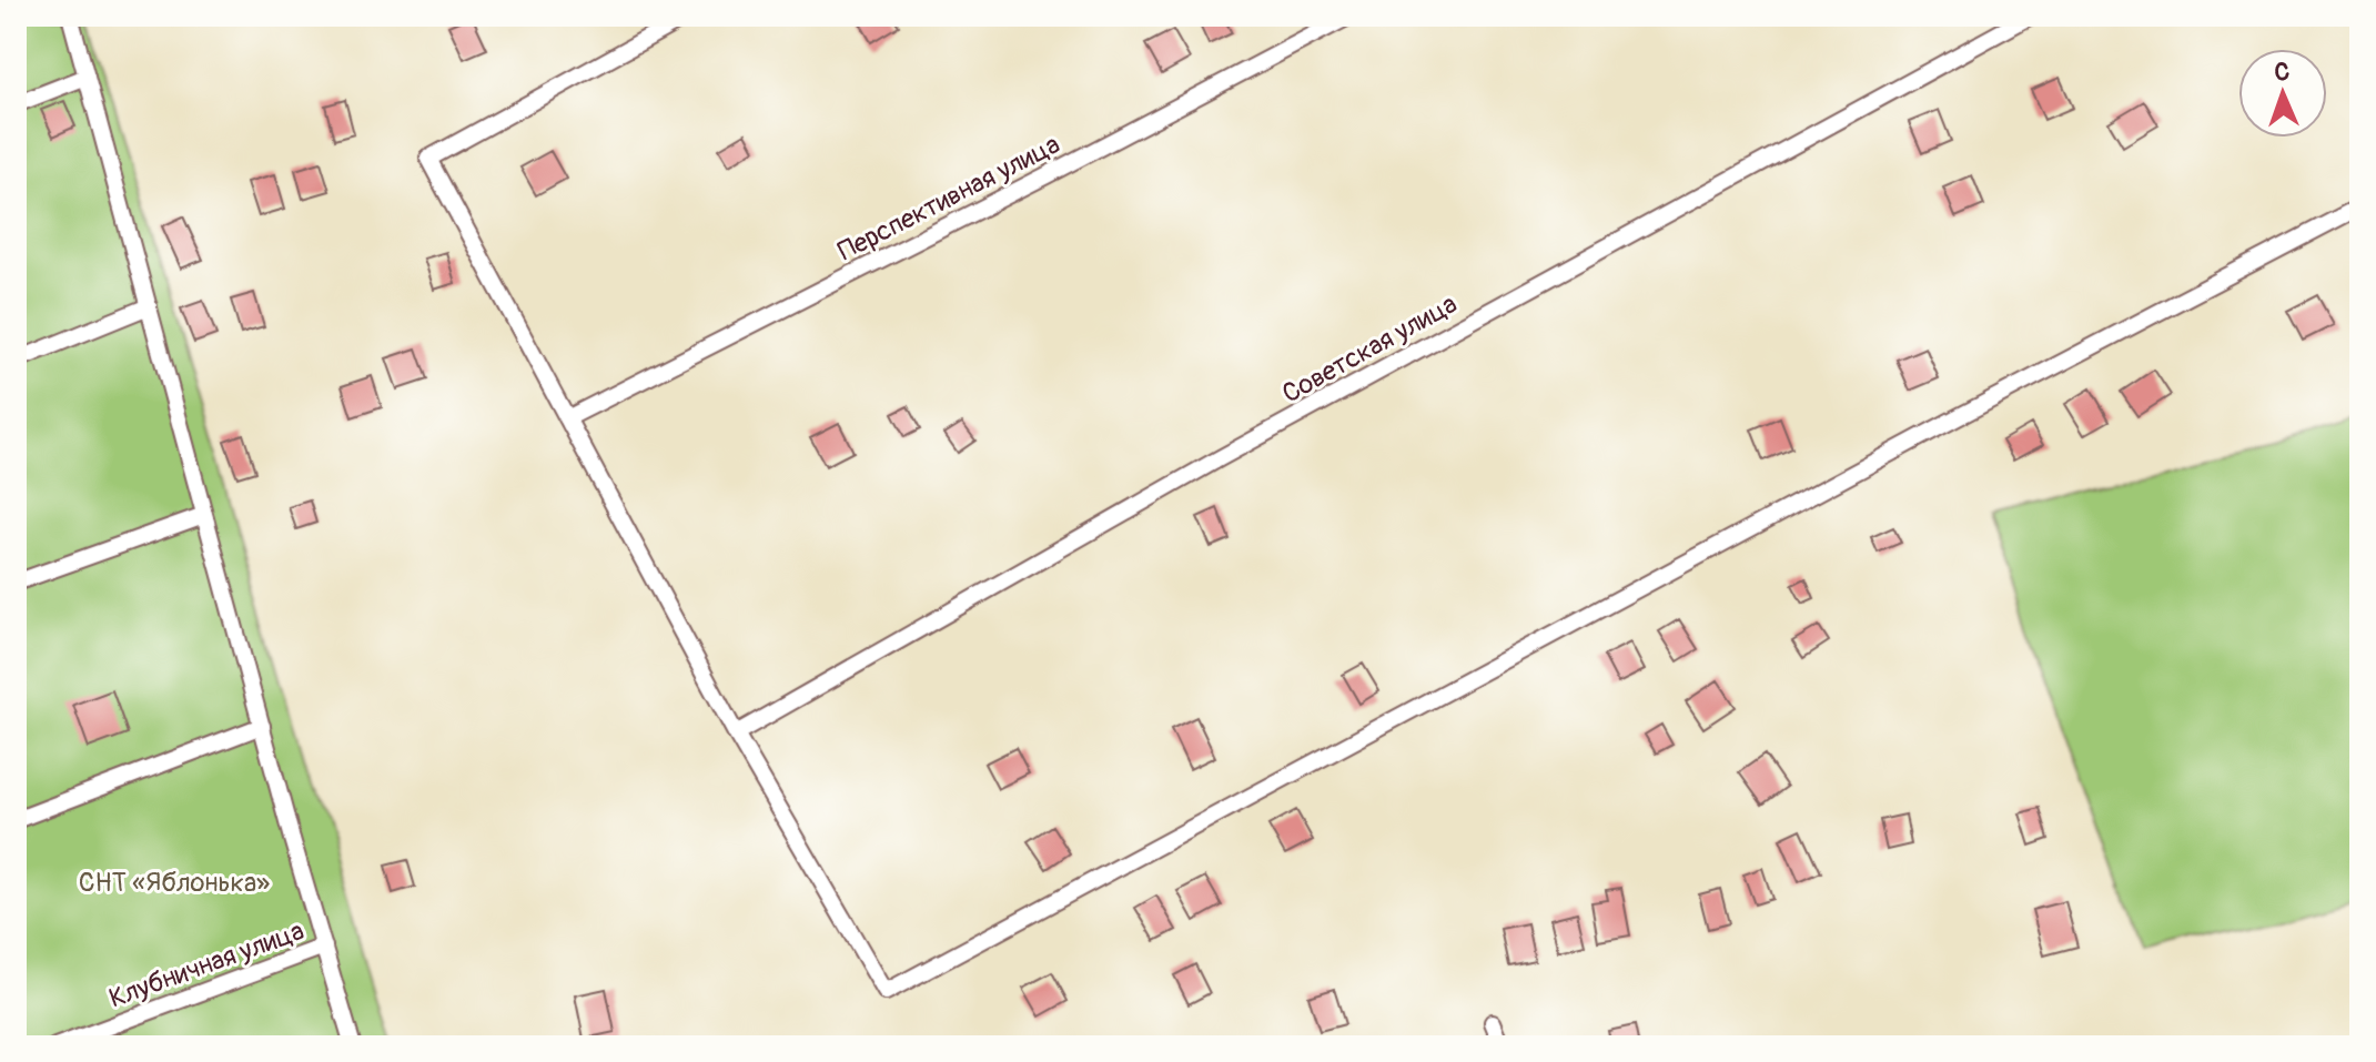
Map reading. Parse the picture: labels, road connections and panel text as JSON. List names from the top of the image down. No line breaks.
{"streets":{"street":["Перспективная улица","Советская улица","Клубничная улица"]},"parks":["СНТ «Яблонька»"],"north":"top"}
